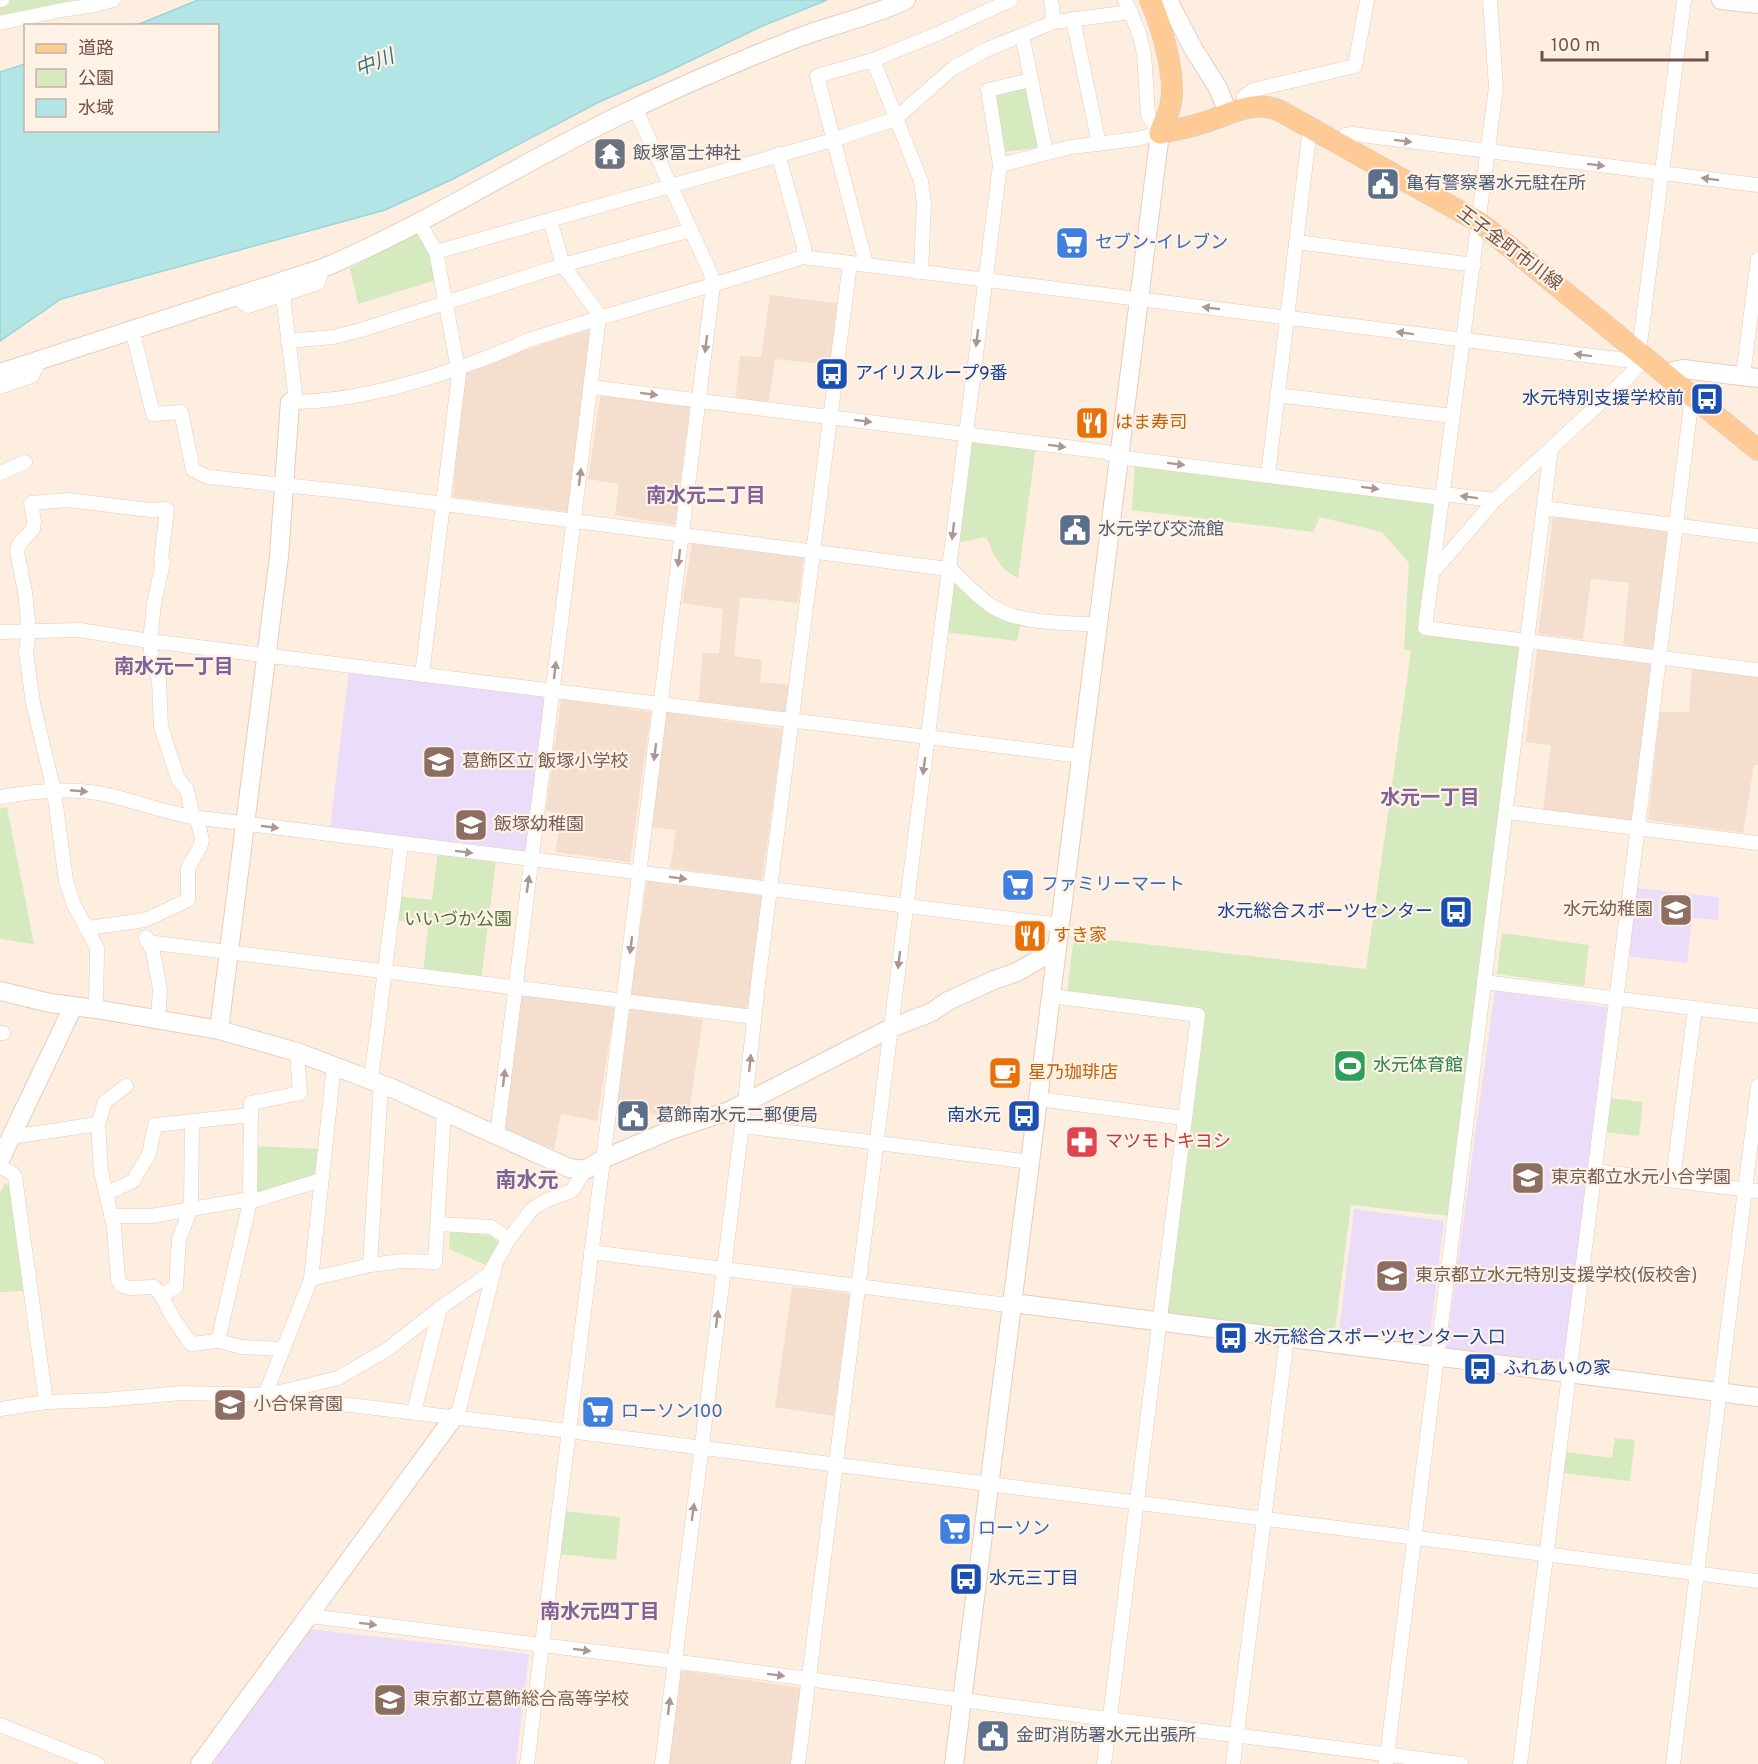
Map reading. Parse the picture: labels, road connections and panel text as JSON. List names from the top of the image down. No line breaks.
{"streets":{"main road":["王子金町市川線"]},"districts":["南水元二丁目","南水元一丁目","水元一丁目","南水元","南水元四丁目"],"water":["中川"],"parks":["いいづか公園"],"places":{"temple":["飯塚冨士神社"],"public building":["亀有警察署水元駐在所","水元学び交流館","葛飾南水元二郵便局","金町消防署水元出張所"],"supermarket":["セブン-イレブン","ファミリーマート","ローソン100","ローソン"],"bus stop":["アイリスループ9番","水元特別支援学校前","水元総合スポーツセンター","南水元","水元総合スポーツセンター入口","ふれあいの家","水元三丁目"],"restaurant":["はま寿司","すき家"],"school or university":["葛飾区立 飯塚小学校","飯塚幼稚園","水元幼稚園","東京都立水元小合学園","東京都立水元特別支援学校(仮校舎)","小合保育園","東京都立葛飾総合高等学校"],"sports":["水元体育館"],"cafe":["星乃珈琲店"],"pharmacy":["マツモトキヨシ"]},"legend":["道路","公園","水域"],"scale_bar":"100 m"}
